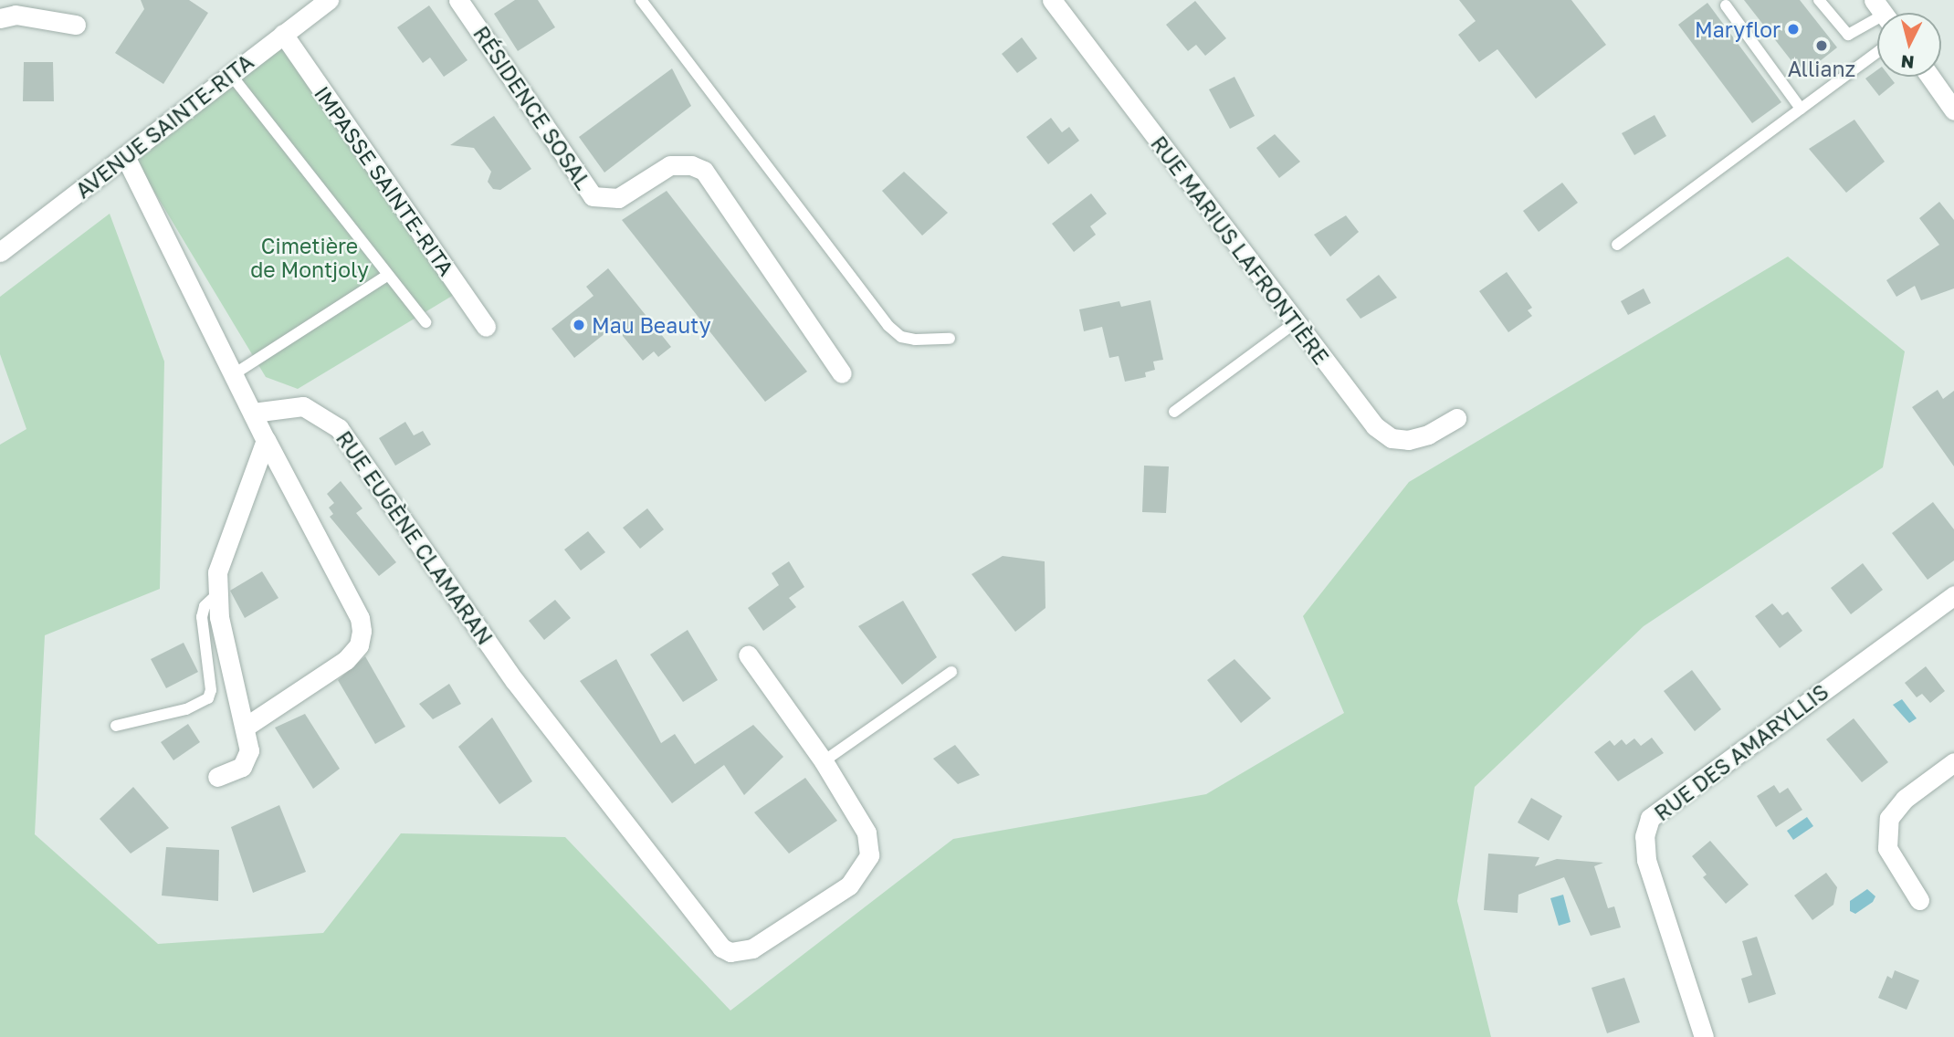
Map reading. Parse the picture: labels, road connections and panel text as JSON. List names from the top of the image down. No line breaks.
{"streets":{"street":["RÉSIDENCE SOSAL","AVENUE SAINTE-RITA","IMPASSE SAINTE-RITA","RUE MARIUS LAFRONTIÈRE","RUE EUGÈNE CLAMARAN","RUE DES AMARYLLIS"]},"crossings":[["AVENUE SAINTE-RITA","IMPASSE SAINTE-RITA"]],"parks":["Cimetière de Montjoly"],"places":["Maryflor","Allianz","Mau Beauty"],"north":"bottom"}
